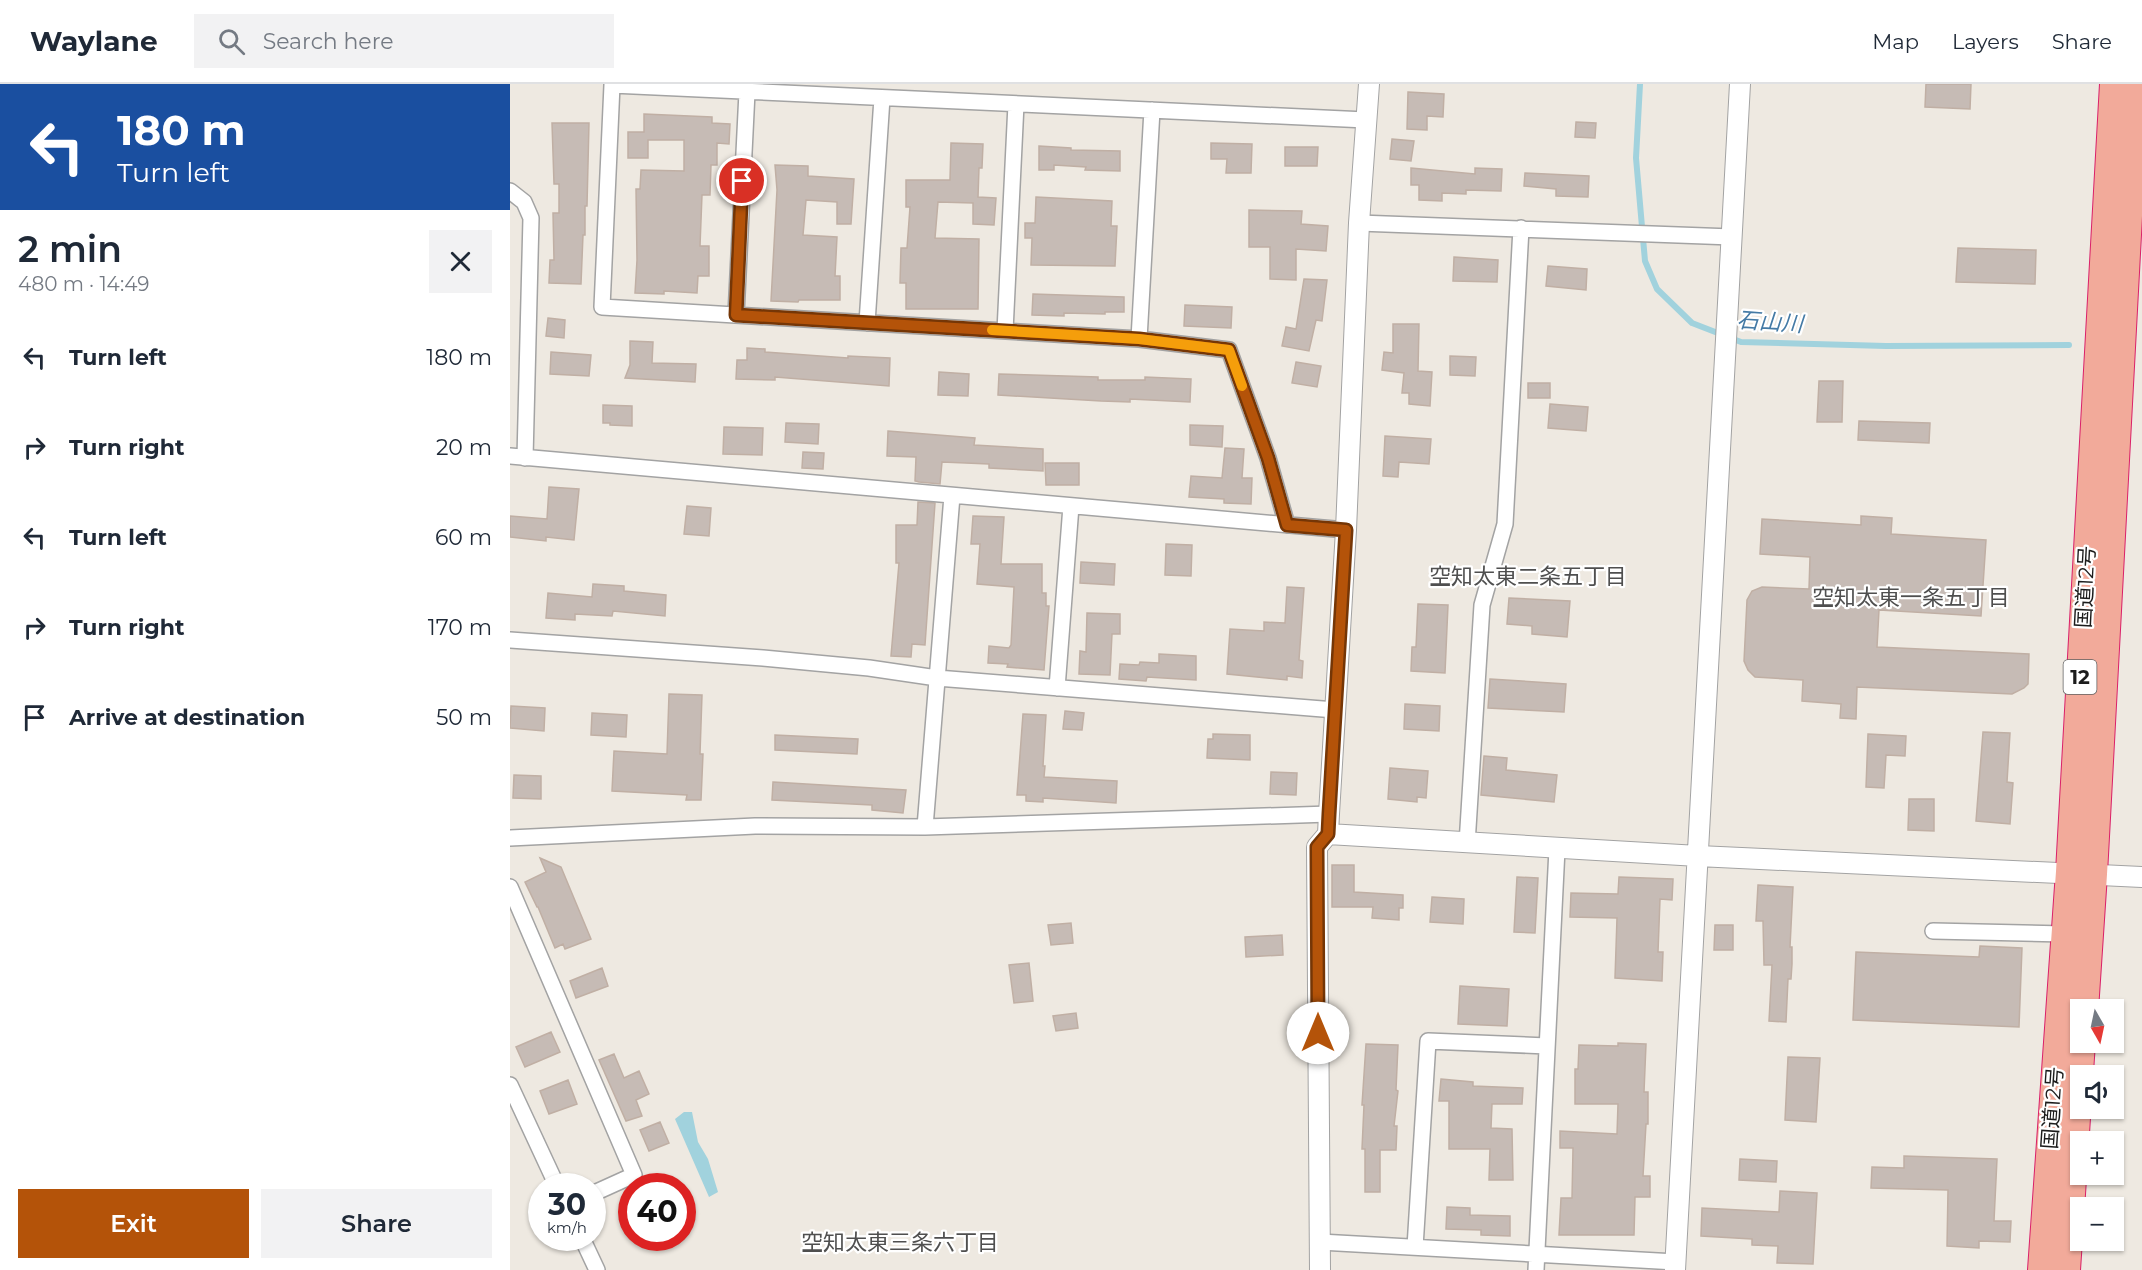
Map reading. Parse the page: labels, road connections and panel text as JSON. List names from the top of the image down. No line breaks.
{"streets":{"highway":["国道12号","12"]},"districts":["空知太東二条五丁目","空知太東一条五丁目","空知太東三条六丁目"],"water":["石山川"],"north":"bottom","page":{"header":"Waylane","search":"Search here","nav":["Map","Layers","Share"],"turn":["180 m","Turn left"],"heading":["2 min","480 m · 14:49"],"list":[{"name":"Turn left","value":"180 m"},{"name":"Turn right","value":"20 m"},{"name":"Turn left","value":"60 m"},{"name":"Turn right","value":"170 m"},{"name":"Arrive at destination","value":"50 m"}],"map_buttons":["+","−"],"speed":"30 km/h","limit":"40","buttons":["Exit","Share"]}}
